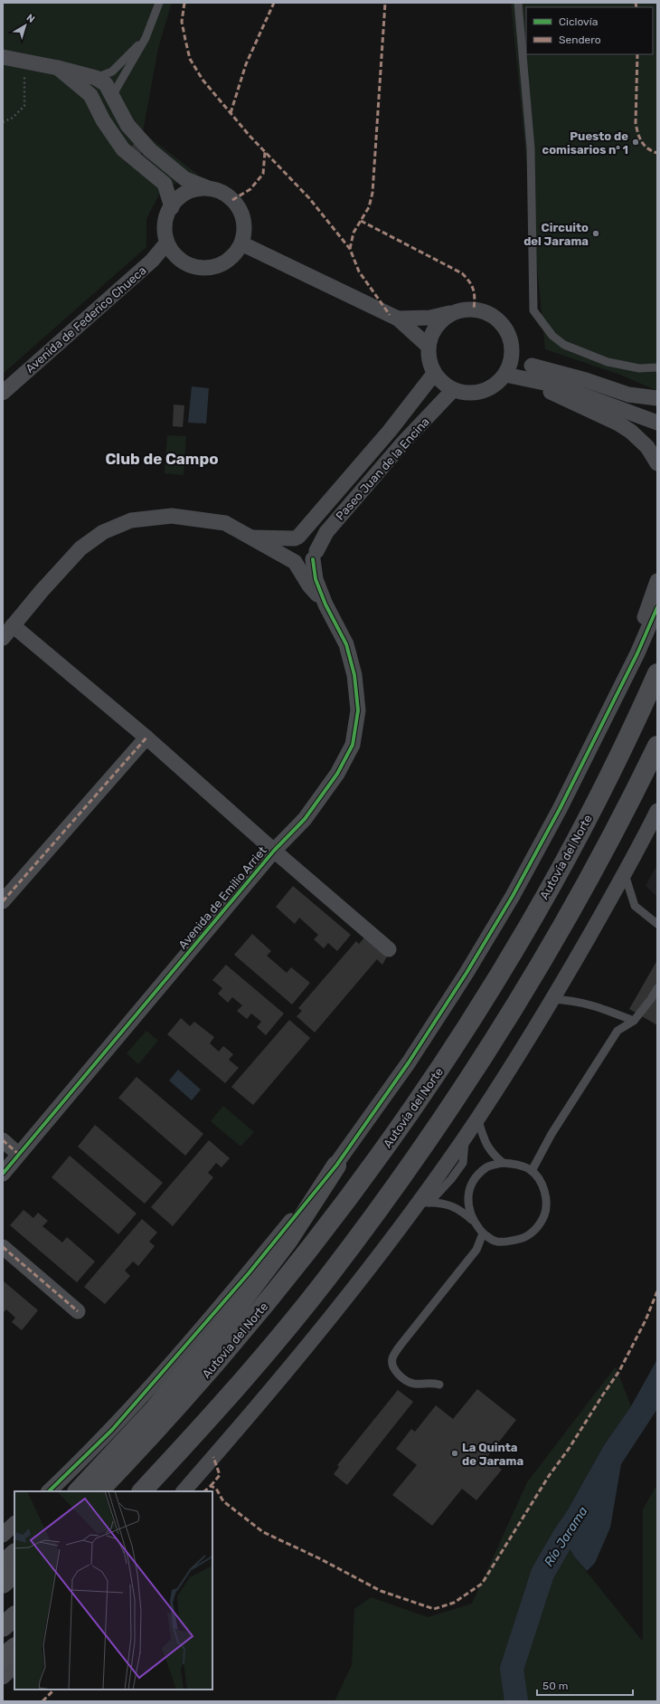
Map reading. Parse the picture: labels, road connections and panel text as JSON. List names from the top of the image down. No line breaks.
{"streets":{"highway":["Autovía del Norte"],"street":["Avenida de Federico Chueca","Paseo Juan de la Encina","Avenida de Emilio Arriet"]},"crossings":[["Paseo Juan de la Encina","Avenida de Emilio Arriet"]],"districts":["Club de Campo"],"water":["Río Jarama"],"places":["Puesto de comisarios nº 1","Circuito del Jarama","La Quinta de Jarama"],"legend":["Ciclovía","Sendero"],"scale_bar":"50 m","north":"top right"}
